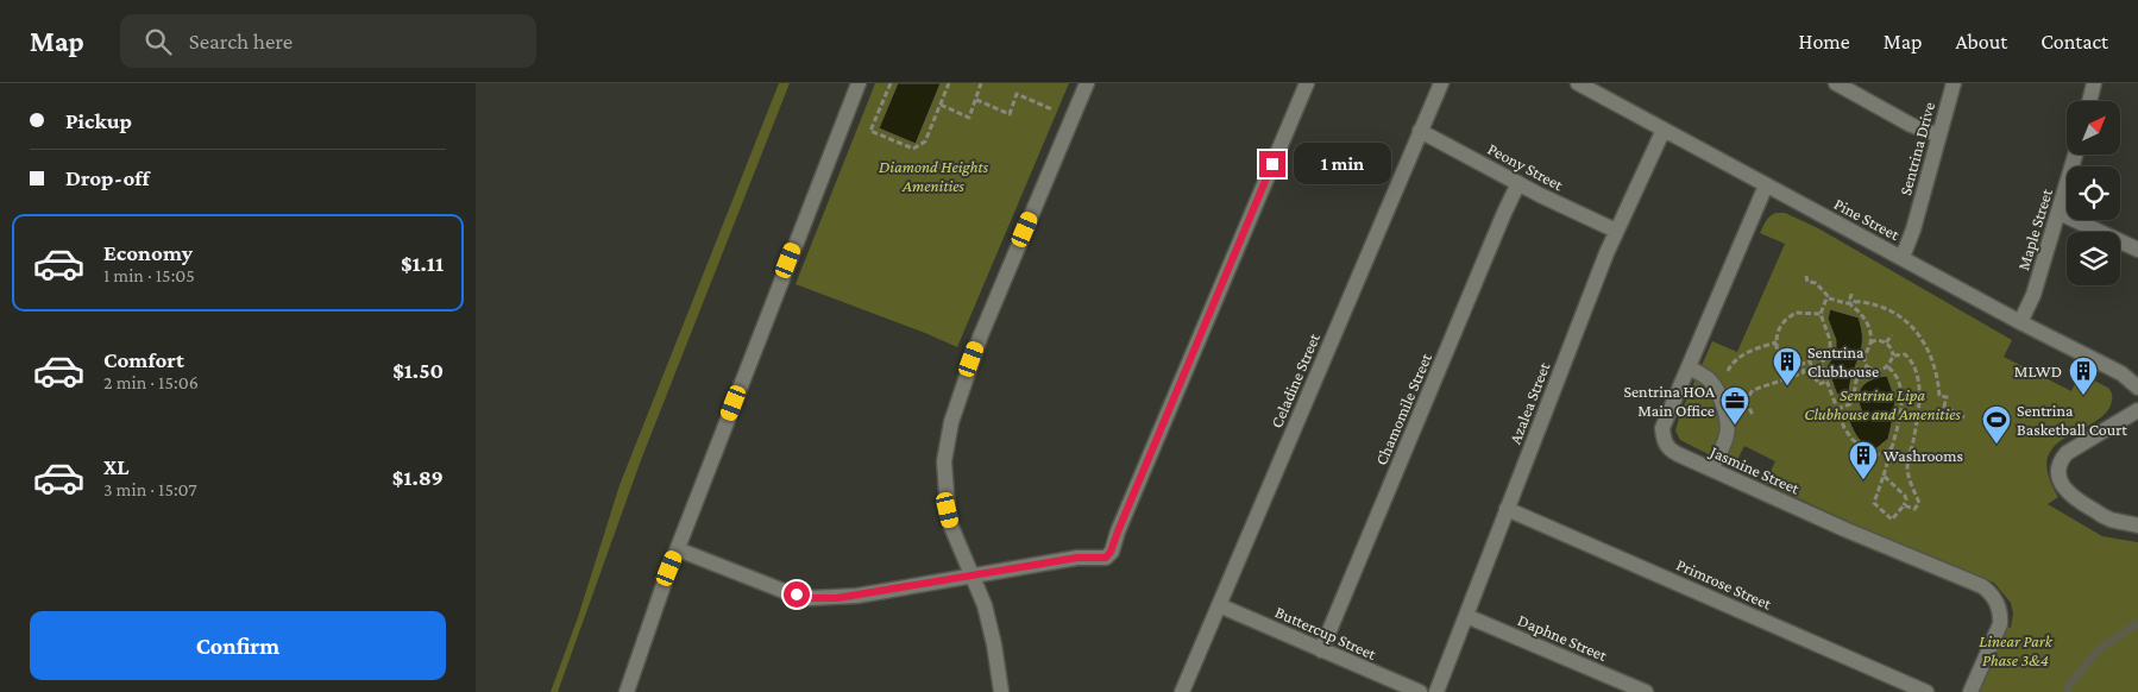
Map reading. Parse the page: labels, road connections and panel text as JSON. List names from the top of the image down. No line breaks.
{"streets":{"street":["Sentrina Drive","Peony Street","Pine Street","Maple Street","Celadine Street","Azalea Street","Chamomile Street","Jasmine Street","Primrose Street","Buttercup Street","Daphne Street"]},"crossings":[["Sentrina Drive","Pine Street"],["Peony Street","Celadine Street"],["Peony Street","Azalea Street"],["Peony Street","Chamomile Street"],["Pine Street","Maple Street"],["Pine Street","Azalea Street"],["Pine Street","Jasmine Street"],["Celadine Street","Buttercup Street"],["Azalea Street","Primrose Street"],["Azalea Street","Daphne Street"],["Chamomile Street","Buttercup Street"]],"parks":["Diamond Heights Amenities","Sentrina Lipa Clubhouse and Amenities","Linear Park Phase 3&4"],"places":{"building":["Sentrina Clubhouse","MLWD","Washrooms"],"office":["Sentrina HOA Main Office"],"sports":["Sentrina Basketball Court"]},"north":"top right","page":{"header":"Map","search":"Search here","nav":["Home","Map","About","Contact"],"banner":["Pickup","Drop-off"],"bubble":"1 min","list":[{"name":"Economy","note":"1 min · 15:05","value":"$1.11"},{"name":"Comfort","note":"2 min · 15:06","value":"$1.50"},{"name":"XL","note":"3 min · 15:07","value":"$1.89"}],"buttons":"Confirm"}}
